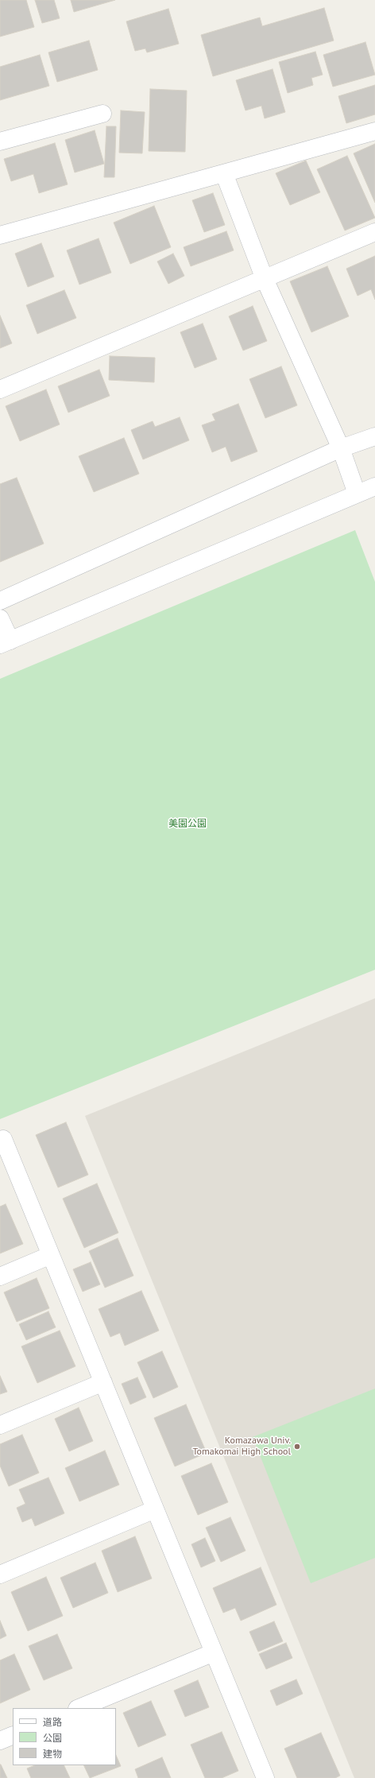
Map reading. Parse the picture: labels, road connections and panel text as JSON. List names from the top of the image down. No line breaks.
{"parks":["美園公園"],"places":["Komazawa Univ. Tomakomai High School"],"legend":["道路","公園","建物"]}
